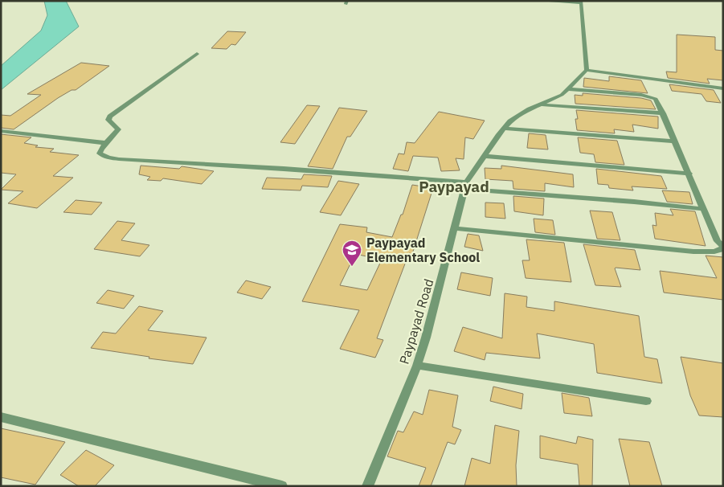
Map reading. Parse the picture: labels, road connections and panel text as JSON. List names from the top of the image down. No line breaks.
{"streets":{"street":["Paypayad Road"]},"districts":["Paypayad"],"places":{"school or university":["Paypayad Elementary School"]}}
